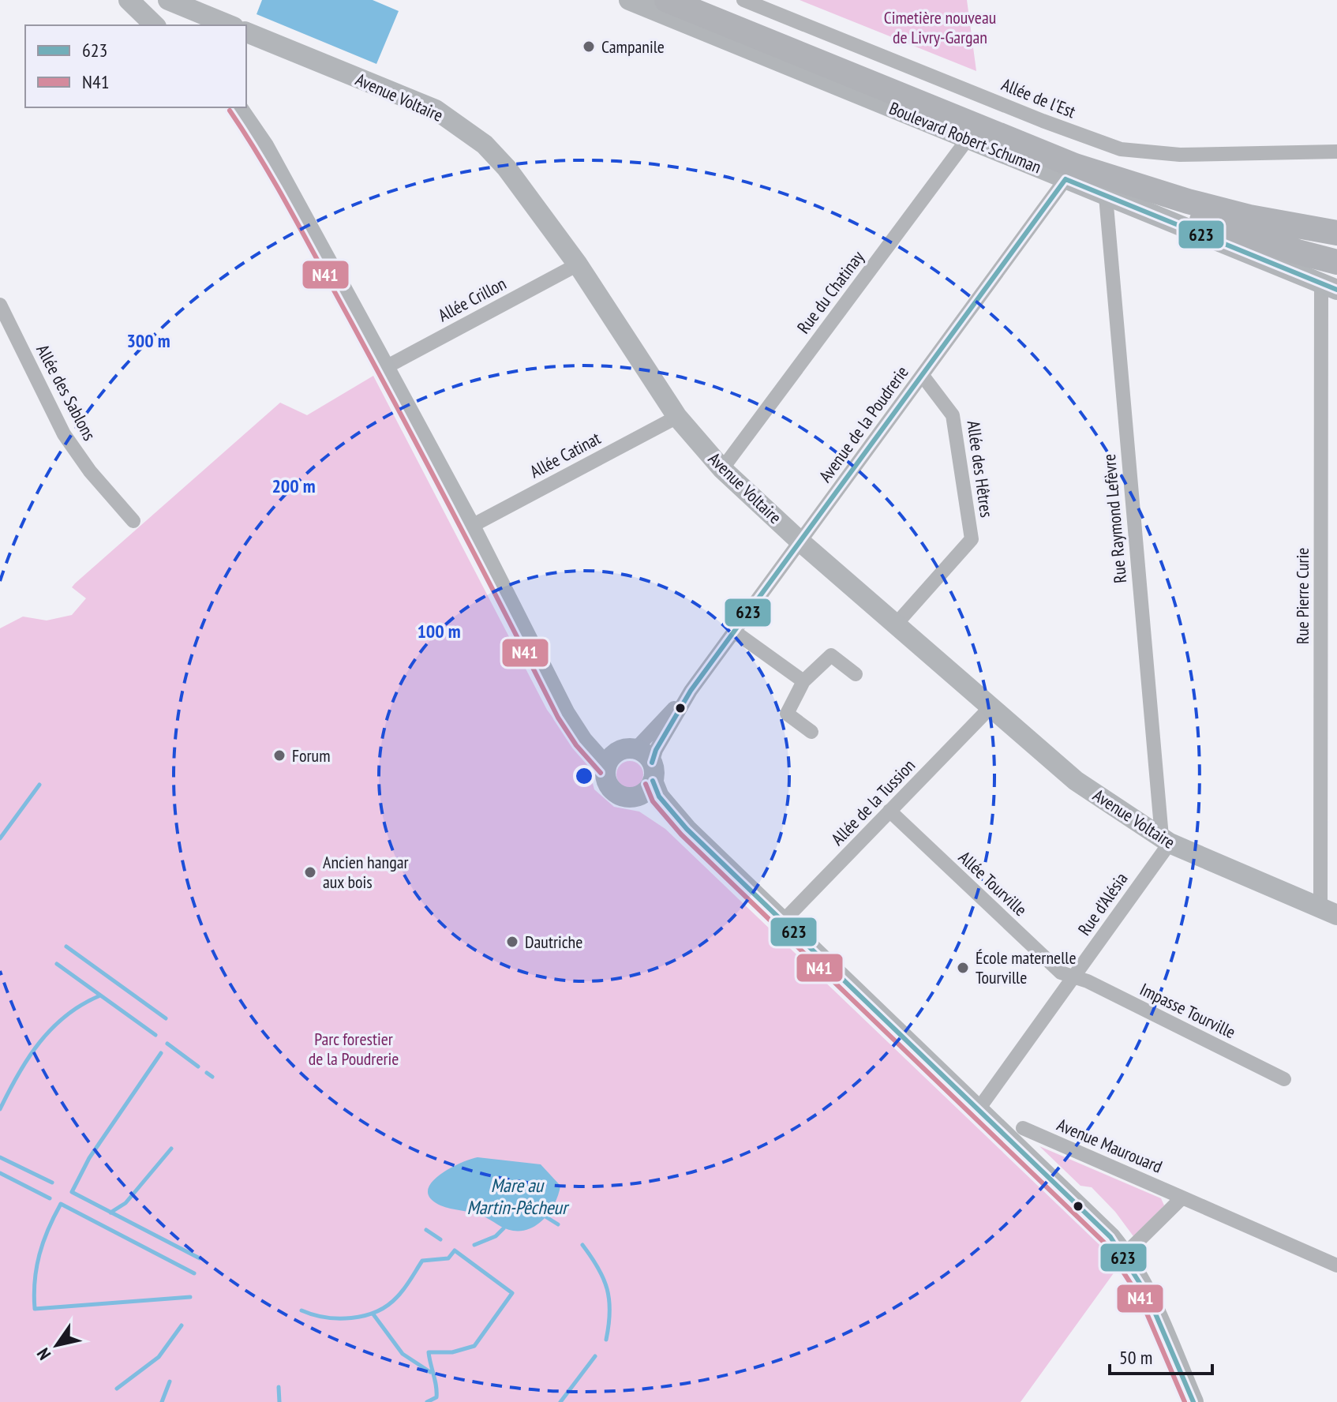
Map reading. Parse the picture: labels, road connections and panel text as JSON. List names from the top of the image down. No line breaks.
{"streets":{"street":["Avenue Voltaire","Allée de l'Est","Boulevard Robert Schuman","Rue du Chatinay","Allée Crillon","Allée des Sablons","Avenue de la Poudrerie","Allée Catinat","Allée des Hêtres","Rue Raymond Lefèvre","Rue Pierre Curie","Allée de la Tussion","Allée Tourville","Rue d'Alésia","Impasse Tourville","Avenue Maurouard"]},"crossings":[["Avenue Voltaire","Rue du Chatinay"],["Avenue Voltaire","Allée Crillon"],["Avenue Voltaire","Avenue de la Poudrerie"],["Avenue Voltaire","Allée Catinat"],["Avenue Voltaire","Allée des Hêtres"],["Avenue Voltaire","Rue Raymond Lefèvre"],["Avenue Voltaire","Rue Pierre Curie"],["Avenue Voltaire","Allée de la Tussion"],["Avenue Voltaire","Rue d'Alésia"],["Boulevard Robert Schuman","Rue du Chatinay"],["Boulevard Robert Schuman","Avenue de la Poudrerie"],["Boulevard Robert Schuman","Rue Raymond Lefèvre"],["Boulevard Robert Schuman","Rue Pierre Curie"],["Avenue de la Poudrerie","Allée des Hêtres"],["Rue Raymond Lefèvre","Rue d'Alésia"],["Allée de la Tussion","Allée Tourville"],["Allée Tourville","Rue d'Alésia"],["Allée Tourville","Impasse Tourville"],["Rue d'Alésia","Impasse Tourville"]],"water":["Mare au Martin-Pêcheur"],"parks":["Cimetière nouveau de Livry-Gargan","Parc forestier de la Poudrerie"],"places":["Campanile","Forum","Ancien hangar aux bois","Dautriche","École maternelle Tourville"],"lines":["transit line N41","transit line 623"],"legend":["623","N41"],"scale_bar":"50 m","north":"bottom left","rings":["300 m","200 m","100 m"]}
